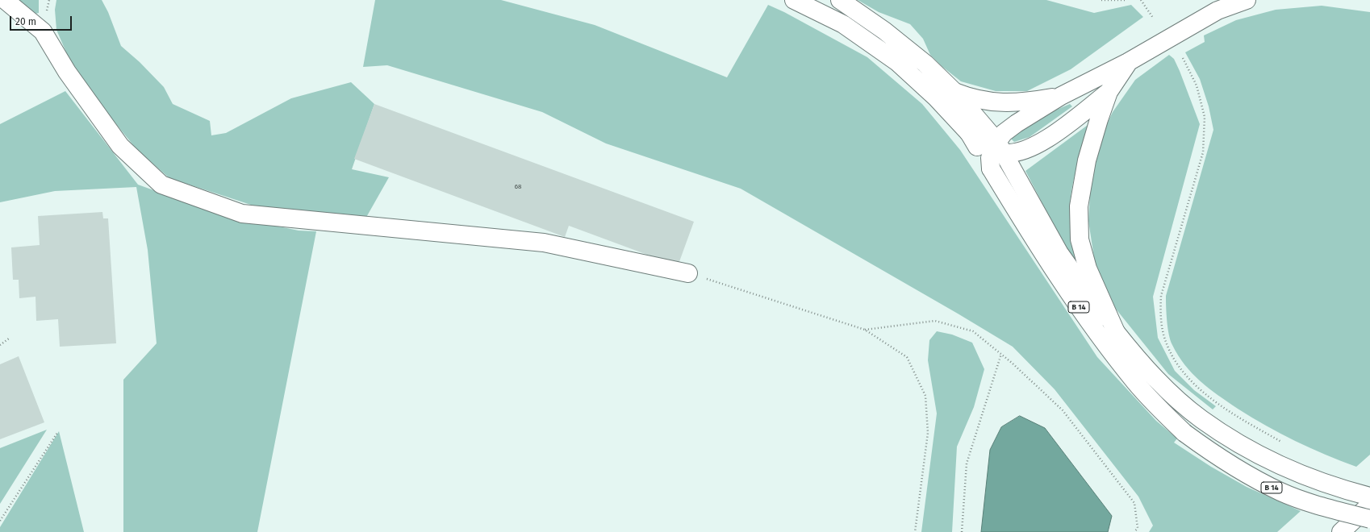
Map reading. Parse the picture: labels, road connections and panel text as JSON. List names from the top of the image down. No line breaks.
{"streets":{"main road":["B 14"]},"house_numbers":["68"],"scale_bar":"20 m"}
